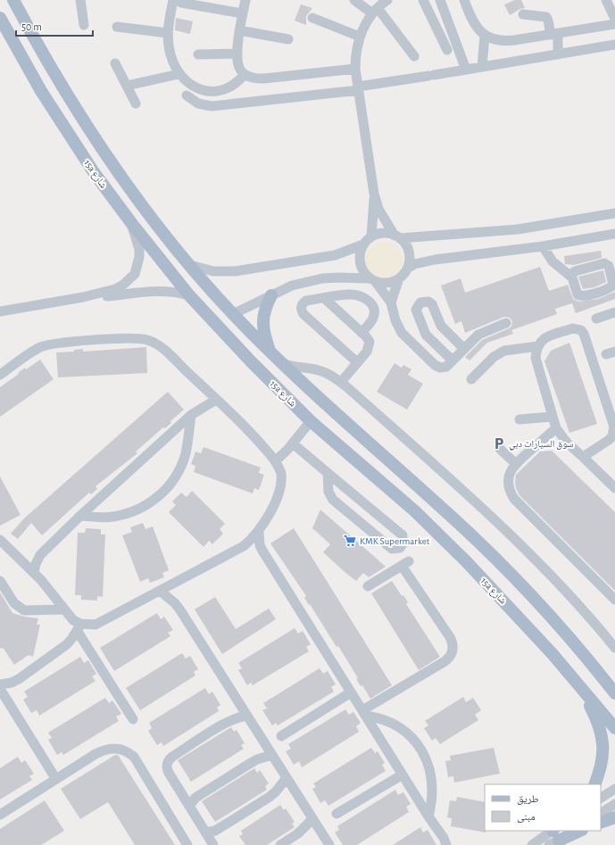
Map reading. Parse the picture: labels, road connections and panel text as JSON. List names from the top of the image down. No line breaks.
{"streets":{"main road":["15a شارع"]},"places":{"parking":["سوق السيارات دبي"],"supermarket":["KMK Supermarket"]},"legend":["طريق","مبنى"],"scale_bar":"50 m"}
